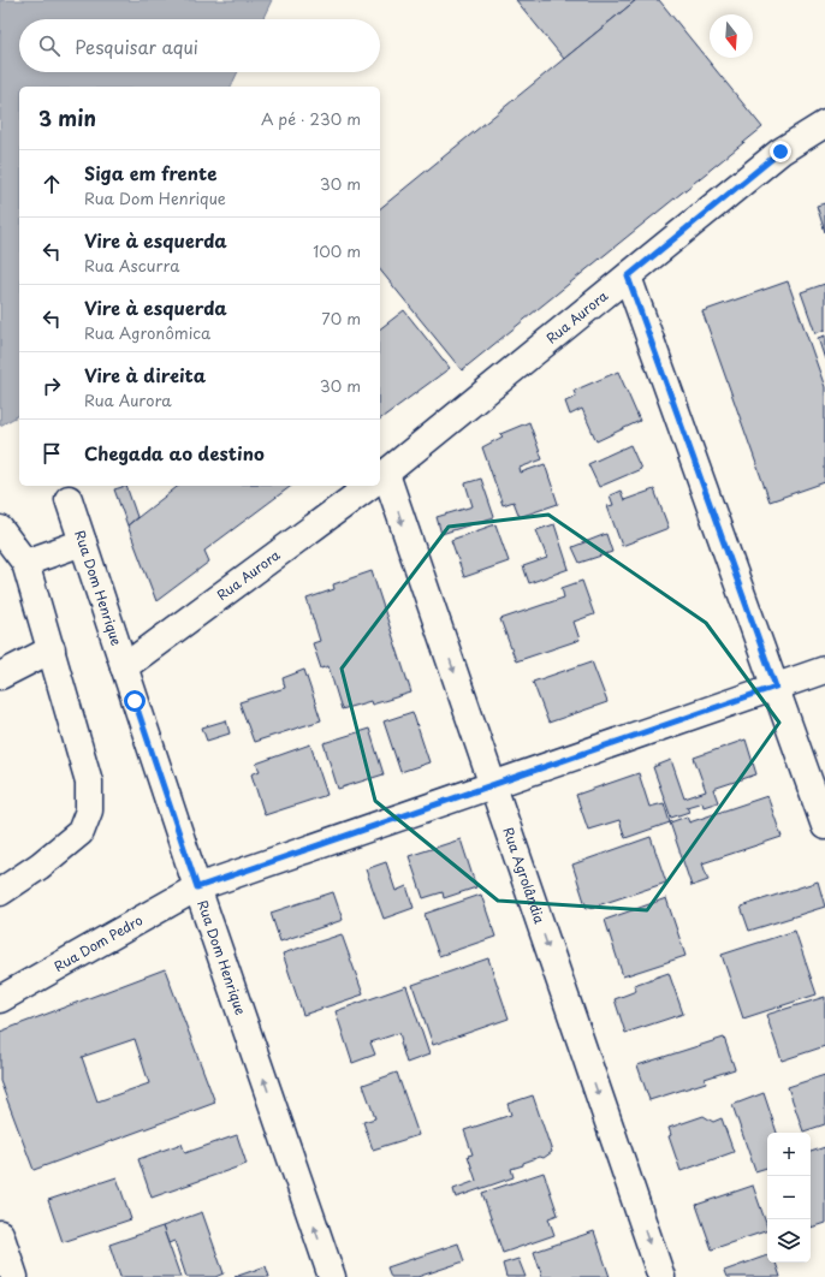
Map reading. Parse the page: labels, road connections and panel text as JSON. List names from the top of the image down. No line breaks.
{"streets":{"street":["Rua Aurora","Rua Dom Henrique","Rua Agrolândia","Rua Dom Pedro"]},"crossings":[["Rua Aurora","Rua Dom Henrique"],["Rua Dom Henrique","Rua Dom Pedro"],["Rua Agrolândia","Rua Dom Pedro"]],"one_way":["Rua Dom Henrique","Rua Agrolândia"],"north":"bottom","page":{"search":"Pesquisar aqui","heading":["3 min","A pé · 230 m"],"list":[["Siga em frente","Rua Dom Henrique","30 m"],["Vire à esquerda","Rua Ascurra","100 m"],["Vire à esquerda","Rua Agronômica","70 m"],["Vire à direita","Rua Aurora","30 m"],"Chegada ao destino"],"map_buttons":["+","−"]}}
